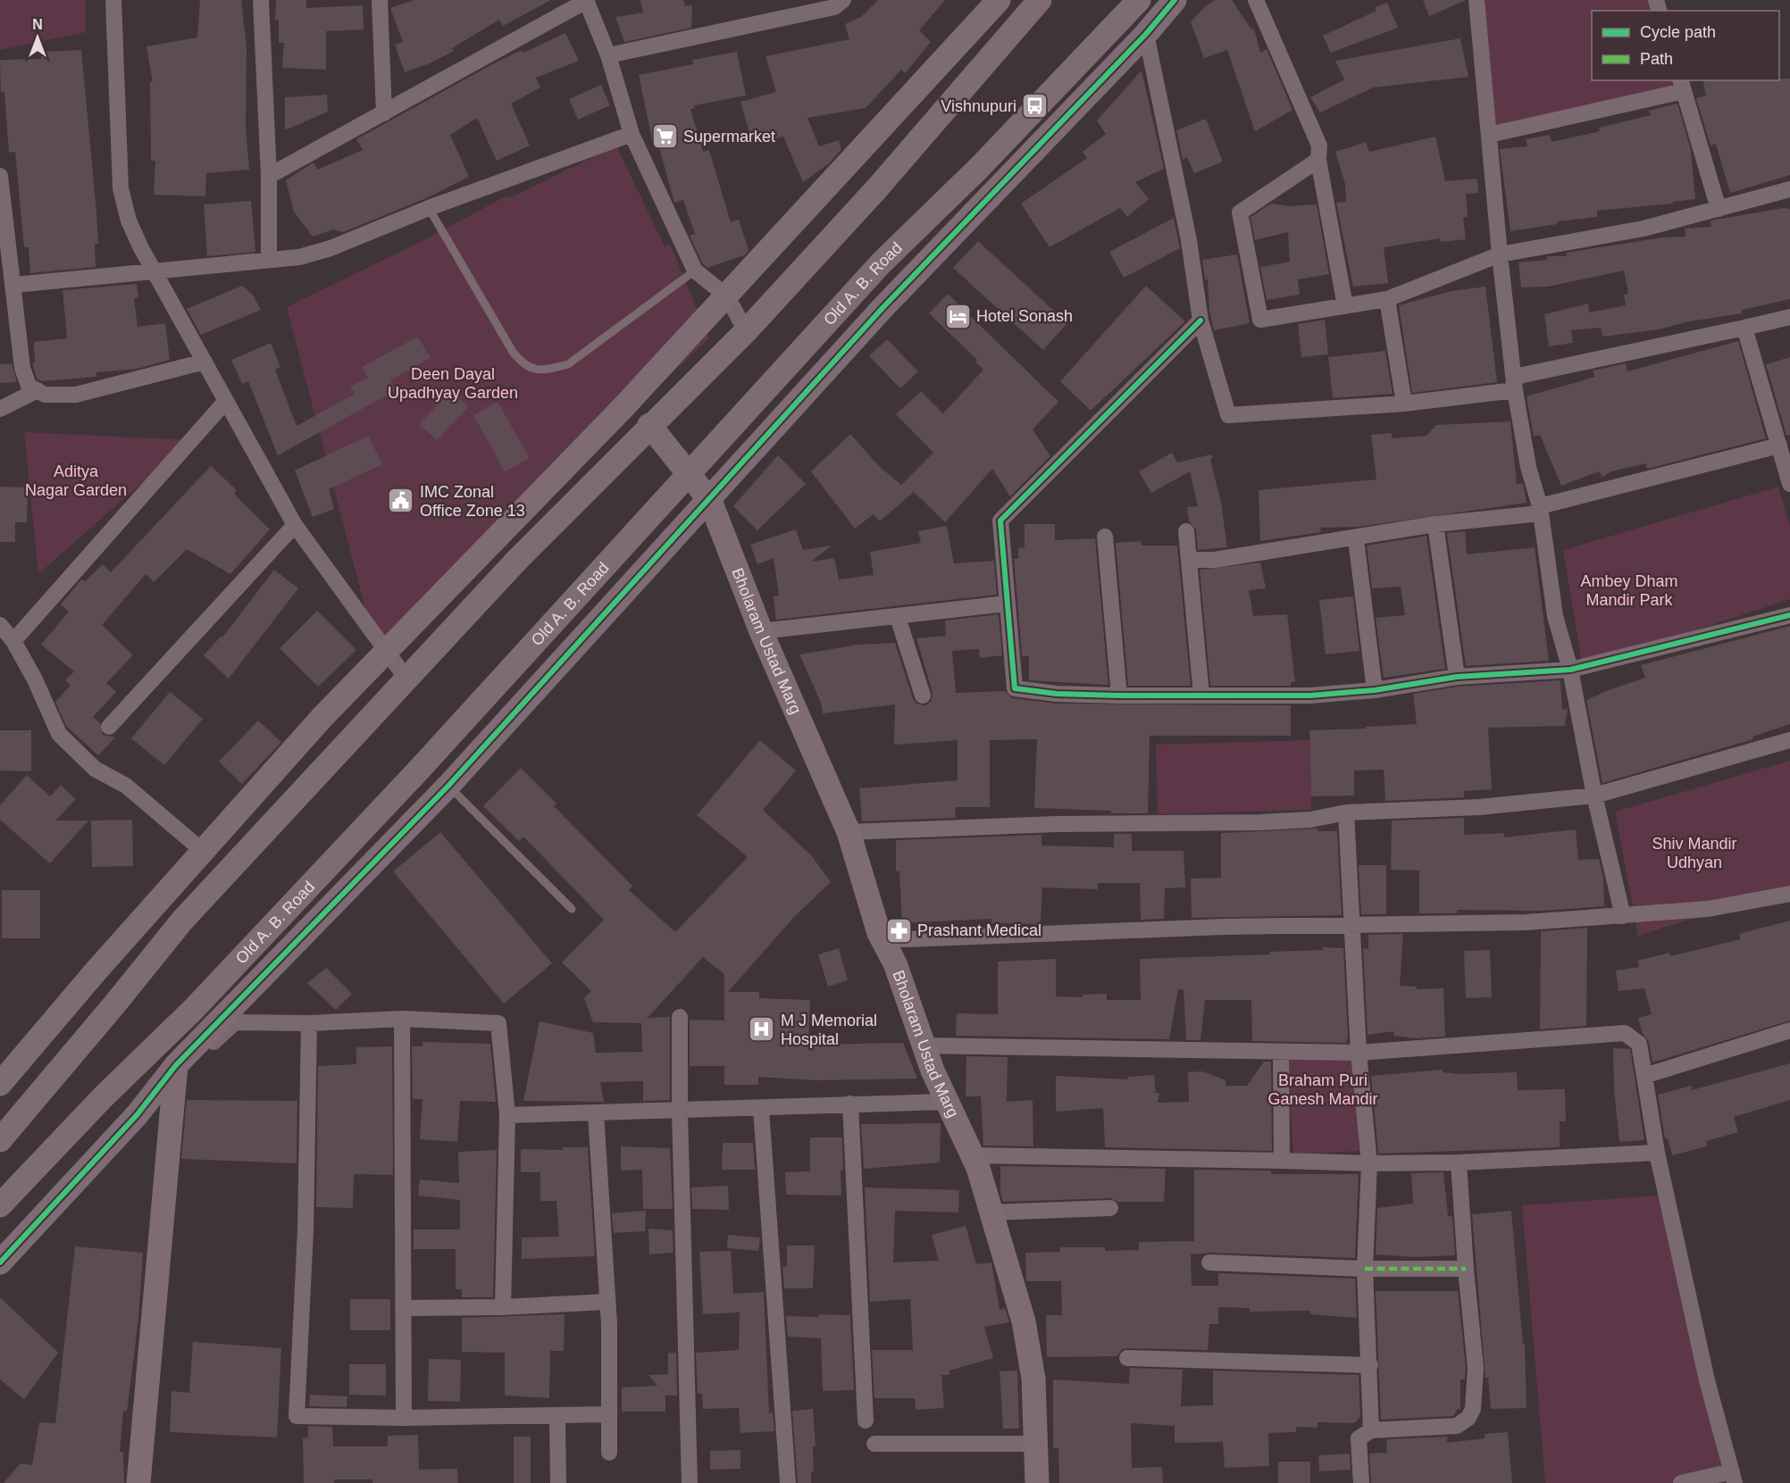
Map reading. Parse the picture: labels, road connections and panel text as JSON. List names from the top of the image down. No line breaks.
{"streets":{"street":["Old A. B. Road","Bholaram Ustad Marg"]},"crossings":[["Old A. B. Road","Bholaram Ustad Marg"]],"parks":["Deen Dayal Upadhyay Garden","Aditya Nagar Garden","Ambey Dham Mandir Park","Shiv Mandir Udhyan","Braham Puri Ganesh Mandir"],"places":{"bus stop":["Vishnupuri"],"supermarket":["Supermarket"],"hotel":["Hotel Sonash"],"public building":["IMC Zonal Office Zone 13"],"pharmacy":["Prashant Medical"],"hospital":["M J Memorial Hospital"]},"legend":["Cycle path","Path"],"north":"top"}
